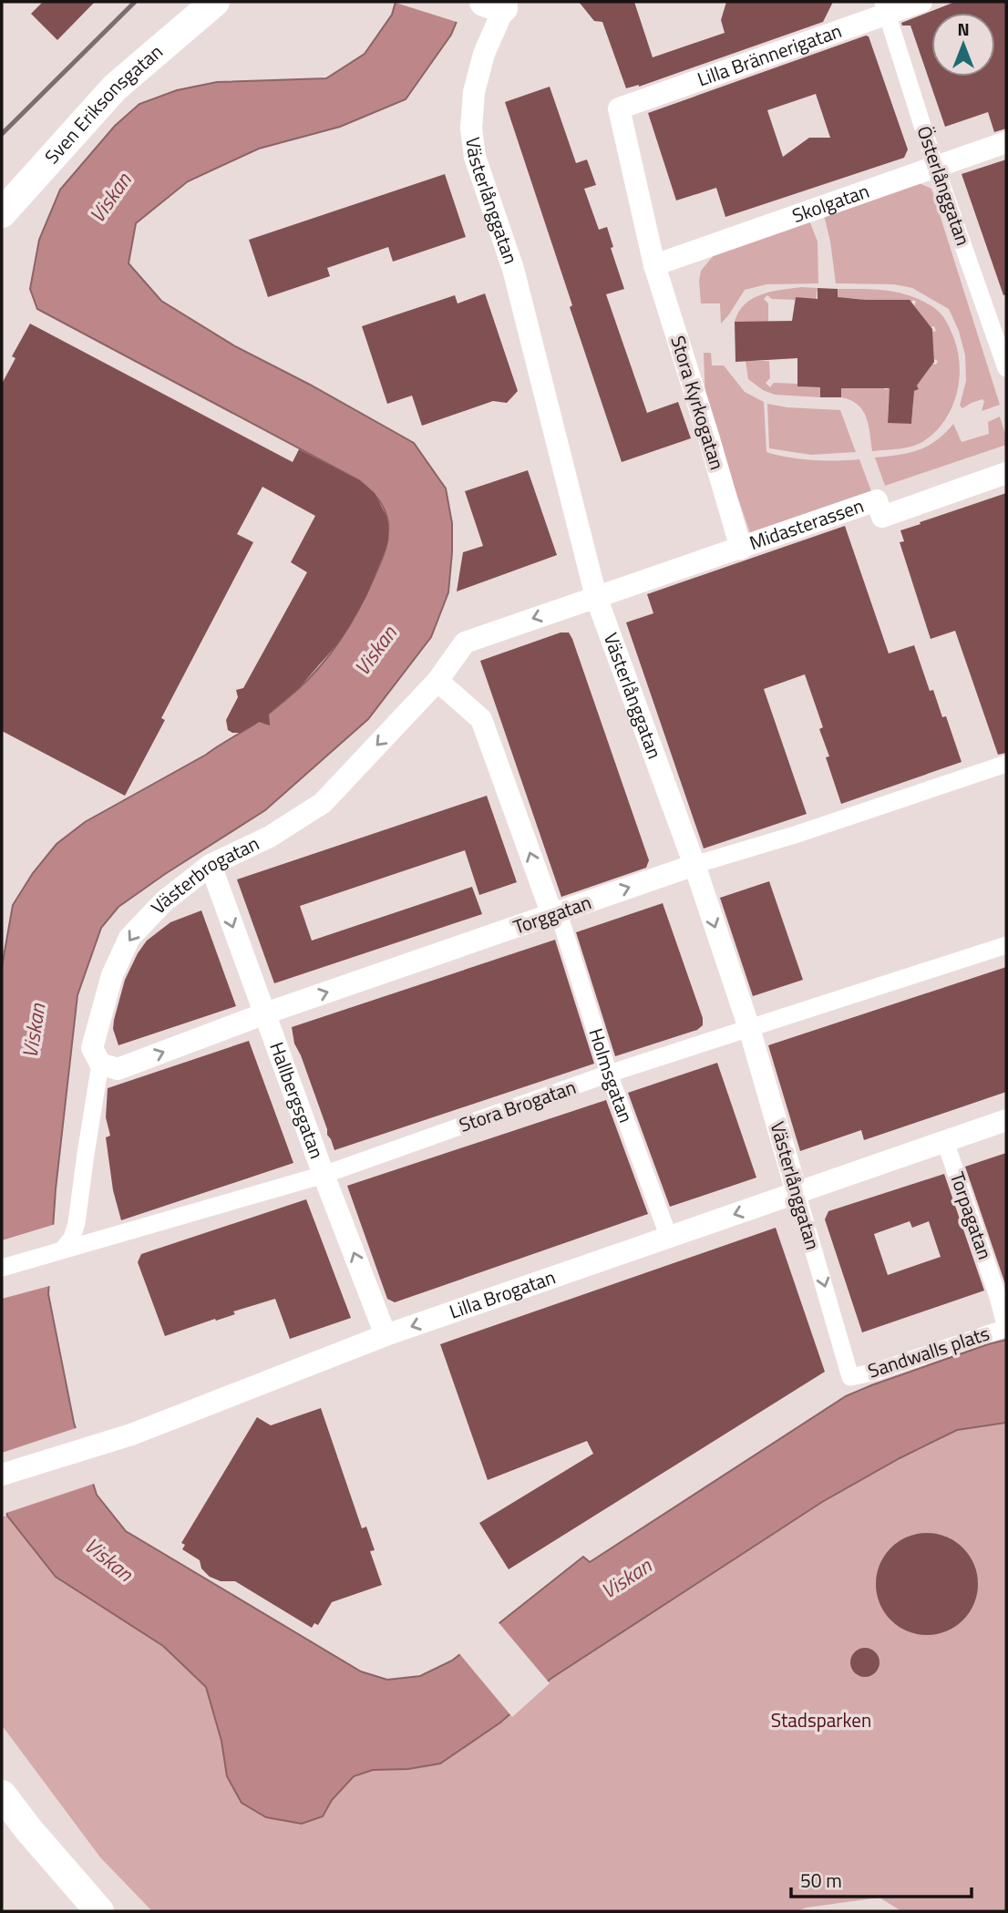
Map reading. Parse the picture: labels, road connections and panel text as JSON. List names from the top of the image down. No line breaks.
{"streets":{"street":["Lilla Brännerigatan","Sven Eriksonsgatan","Österlånggatan","Västerlånggatan","Skolgatan","Stora Kyrkogatan","Midasterassen","Västerbrogatan","Torggatan","Holmsgatan","Hallbergsgatan","Stora Brogatan","Torpagatan","Lilla Brogatan","Sandwalls plats"]},"crossings":[["Lilla Brännerigatan","Österlånggatan"],["Lilla Brännerigatan","Stora Kyrkogatan"],["Österlånggatan","Skolgatan"],["Västerlånggatan","Västerbrogatan"],["Västerlånggatan","Torggatan"],["Västerlånggatan","Stora Brogatan"],["Västerlånggatan","Lilla Brogatan"],["Västerlånggatan","Sandwalls plats"],["Skolgatan","Stora Kyrkogatan"],["Stora Kyrkogatan","Midasterassen"],["Västerbrogatan","Torggatan"],["Västerbrogatan","Holmsgatan"],["Västerbrogatan","Hallbergsgatan"],["Västerbrogatan","Stora Brogatan"],["Torggatan","Holmsgatan"],["Torggatan","Hallbergsgatan"],["Holmsgatan","Stora Brogatan"],["Holmsgatan","Lilla Brogatan"],["Hallbergsgatan","Stora Brogatan"],["Hallbergsgatan","Lilla Brogatan"],["Torpagatan","Lilla Brogatan"],["Torpagatan","Sandwalls plats"]],"one_way":["Västerbrogatan","Torggatan","Holmsgatan","Lilla Brogatan"],"water":["Viskan"],"parks":["Stadsparken"],"scale_bar":"50 m","north":"top"}
